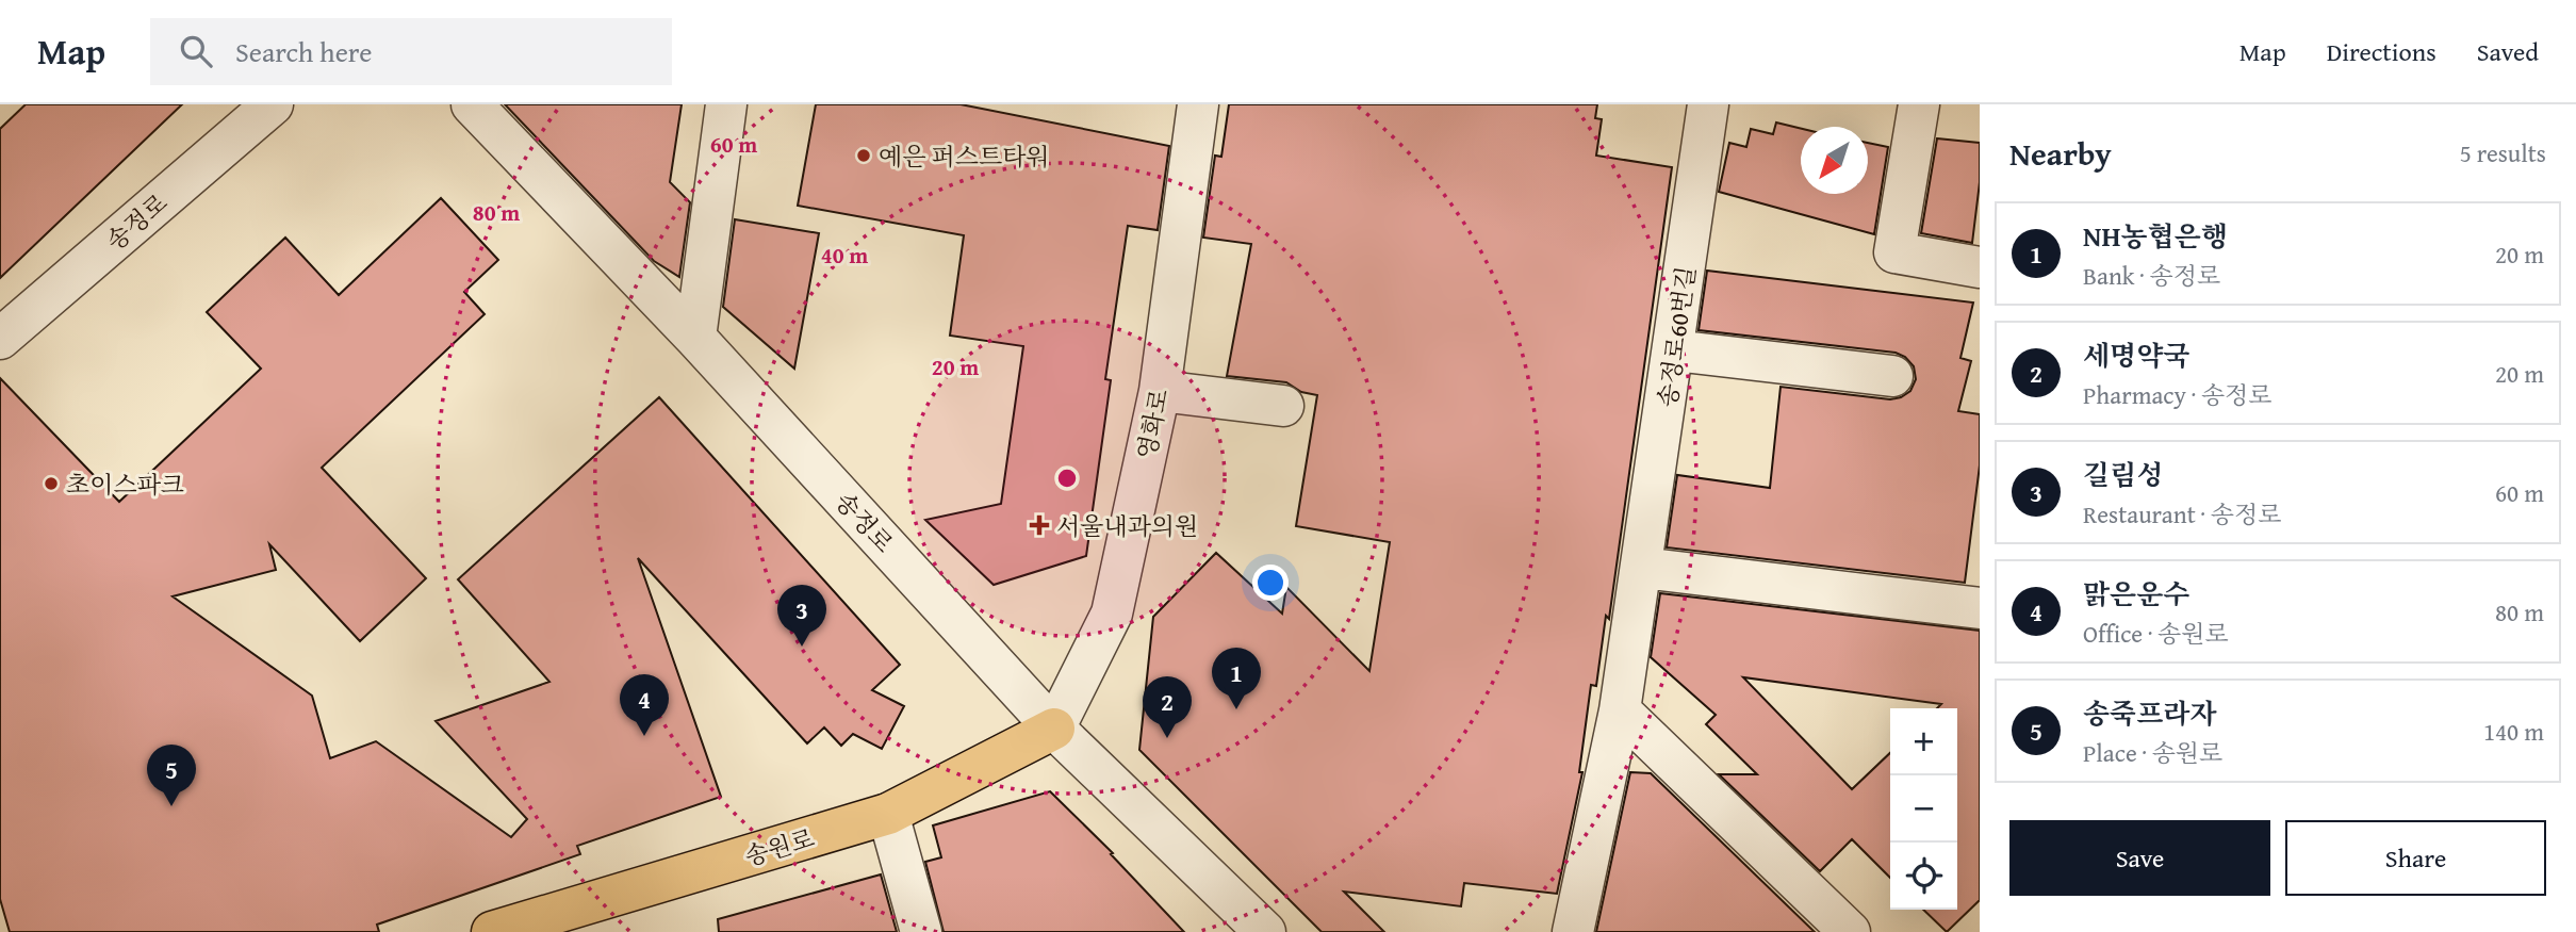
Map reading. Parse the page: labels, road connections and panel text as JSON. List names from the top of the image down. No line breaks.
{"streets":{"main road":["송원로"],"street":["송정로","송정로60번길","영화로"]},"crossings":[["송정로","영화로"],["송정로","송원로"],["영화로","송원로"]],"places":{"other":["예은 퍼스트타워","초이스파크"],"health":["서울내과의원"]},"north":"bottom left","page":{"header":"Map","search":"Search here","nav":["Map","Directions","Saved"],"heading":["Nearby","5 results"],"list":[{"mark":"1","name":"NH농협은행","note":"Bank · 송정로","value":"20 m"},{"mark":"2","name":"세명약국","note":"Pharmacy · 송정로","value":"20 m"},{"mark":"3","name":"길림성","note":"Restaurant · 송정로","value":"60 m"},{"mark":"4","name":"맑은운수","note":"Office · 송원로","value":"80 m"},{"mark":"5","name":"송죽프라자","note":"Place · 송원로","value":"140 m"}],"pins":["3","1","4","2","5"],"map_buttons":["+","−"],"buttons":["Save","Share"]},"rings":["60 m","80 m","40 m","20 m"]}
